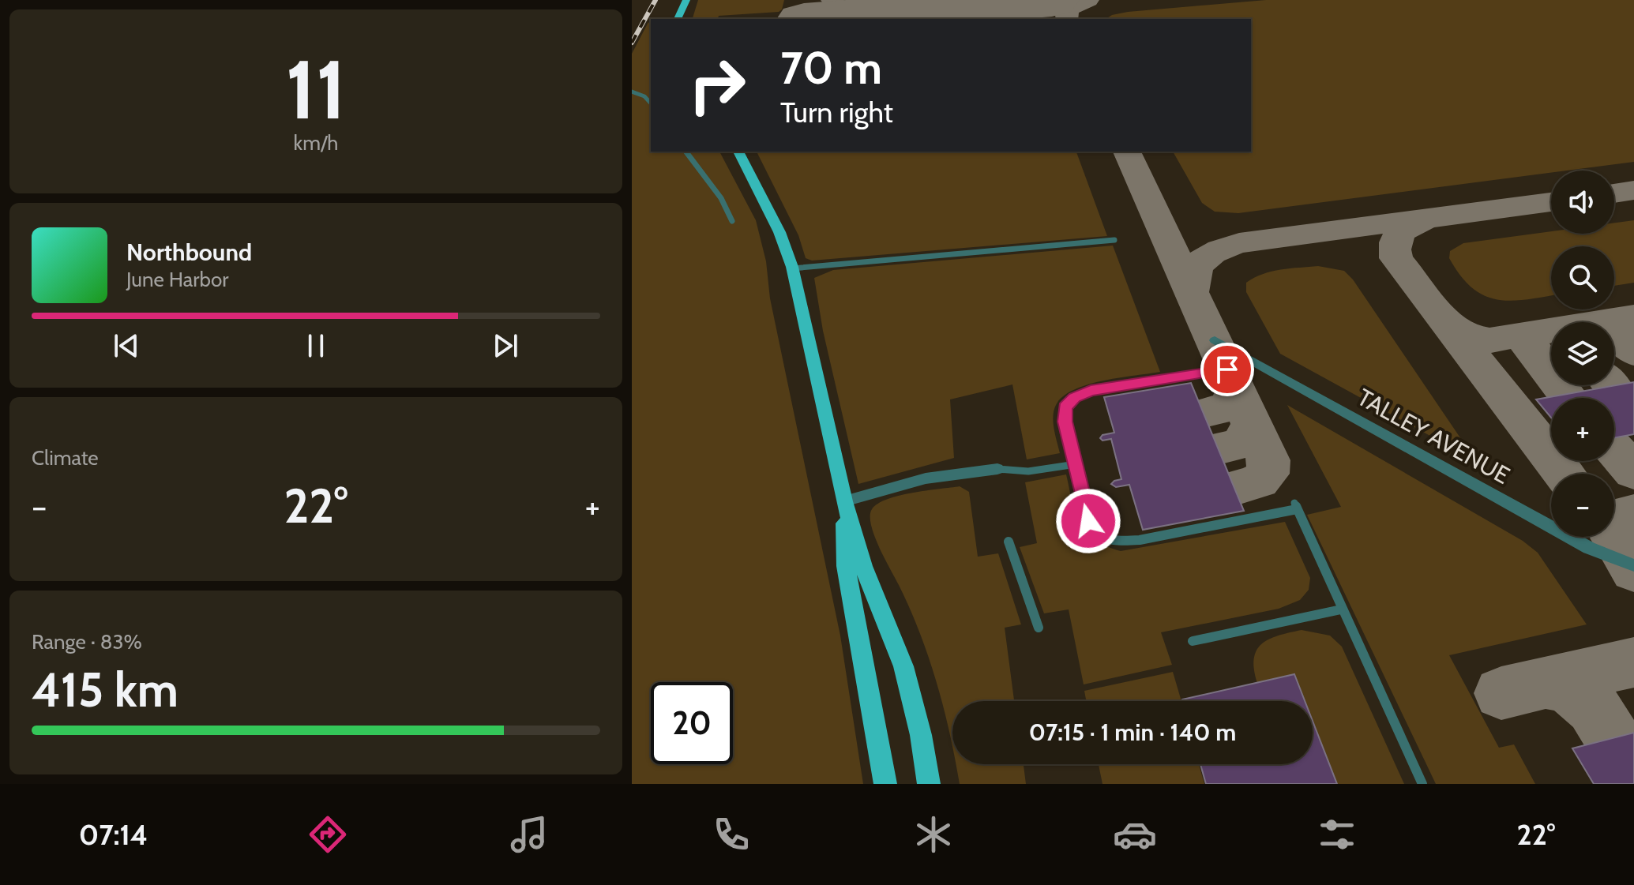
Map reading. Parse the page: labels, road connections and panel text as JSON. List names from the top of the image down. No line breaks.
{"streets":{"street":["TALLEY AVENUE"]},"page":{"tile":[["11","km/h"],"Climate",["Range · 83%","415 km"]],"turn":["70 m","Turn right"],"map_buttons":["+","−"],"song":["Northbound","June Harbor"],"heat":["−","22°","+"],"limit":"20","trip":"07:15 · 1 min · 140 m","tabs":["07:14","22°"]}}
